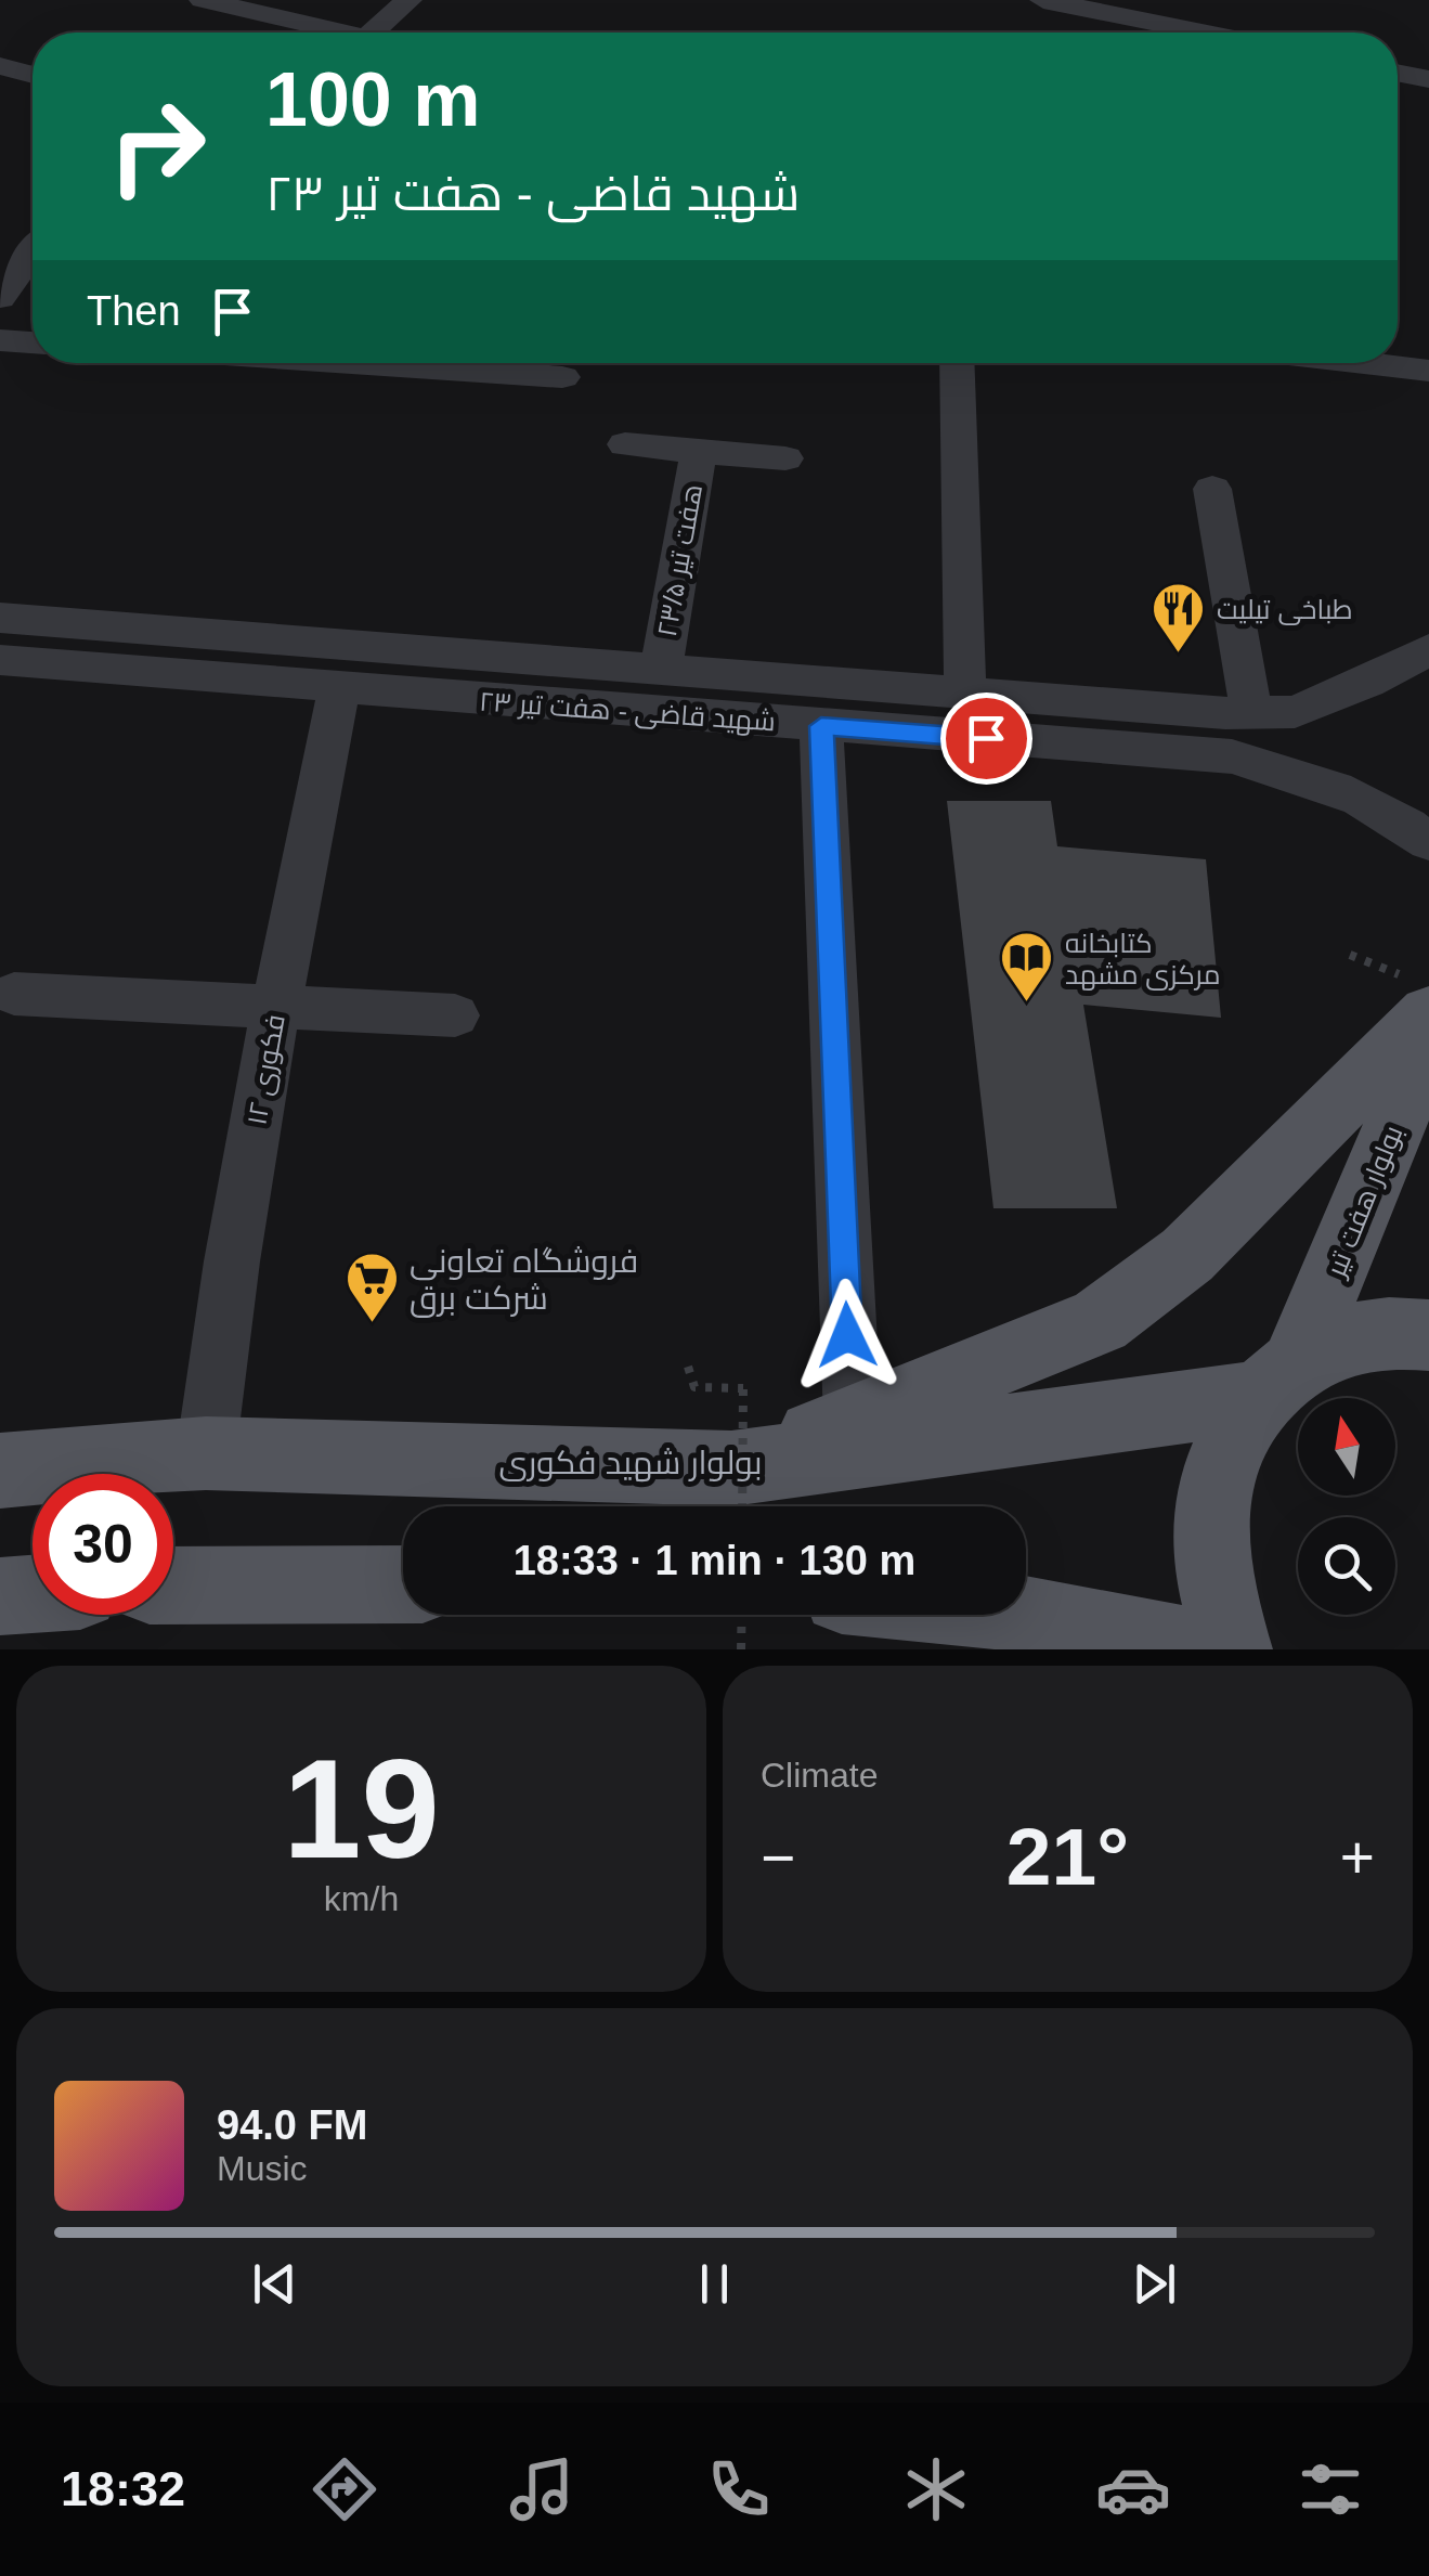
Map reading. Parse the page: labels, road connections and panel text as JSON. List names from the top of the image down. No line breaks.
{"streets":{"main road":["بولوار هفت تیر","بولوار شهید فکوری"],"street":["هفت تیر ۲۳/۵","شهید قاضی - هفت تیر ۲۳","فکوری ۱۲"]},"crossings":[["هفت تیر ۲۳/۵","شهید قاضی - هفت تیر ۲۳"],["شهید قاضی - هفت تیر ۲۳","فکوری ۱۲"],["فکوری ۱۲","بولوار شهید فکوری"],["بولوار هفت تیر","بولوار شهید فکوری"]],"places":{"restaurant":["طباخی تیلیت"],"library":["کتابخانه مرکزی مشهد"],"supermarket":["فروشگاه تعاونی شرکت برق"]},"north":"top","page":{"turn":["100 m","شهید قاضی - هفت تیر ۲۳"],"then":"Then","limit":"30","trip":"18:33 · 1 min · 130 m","tile":[["19","km/h"],"Climate"],"heat":["−","21°","+"],"song":["94.0 FM","Music"],"tabs":"18:32"}}
